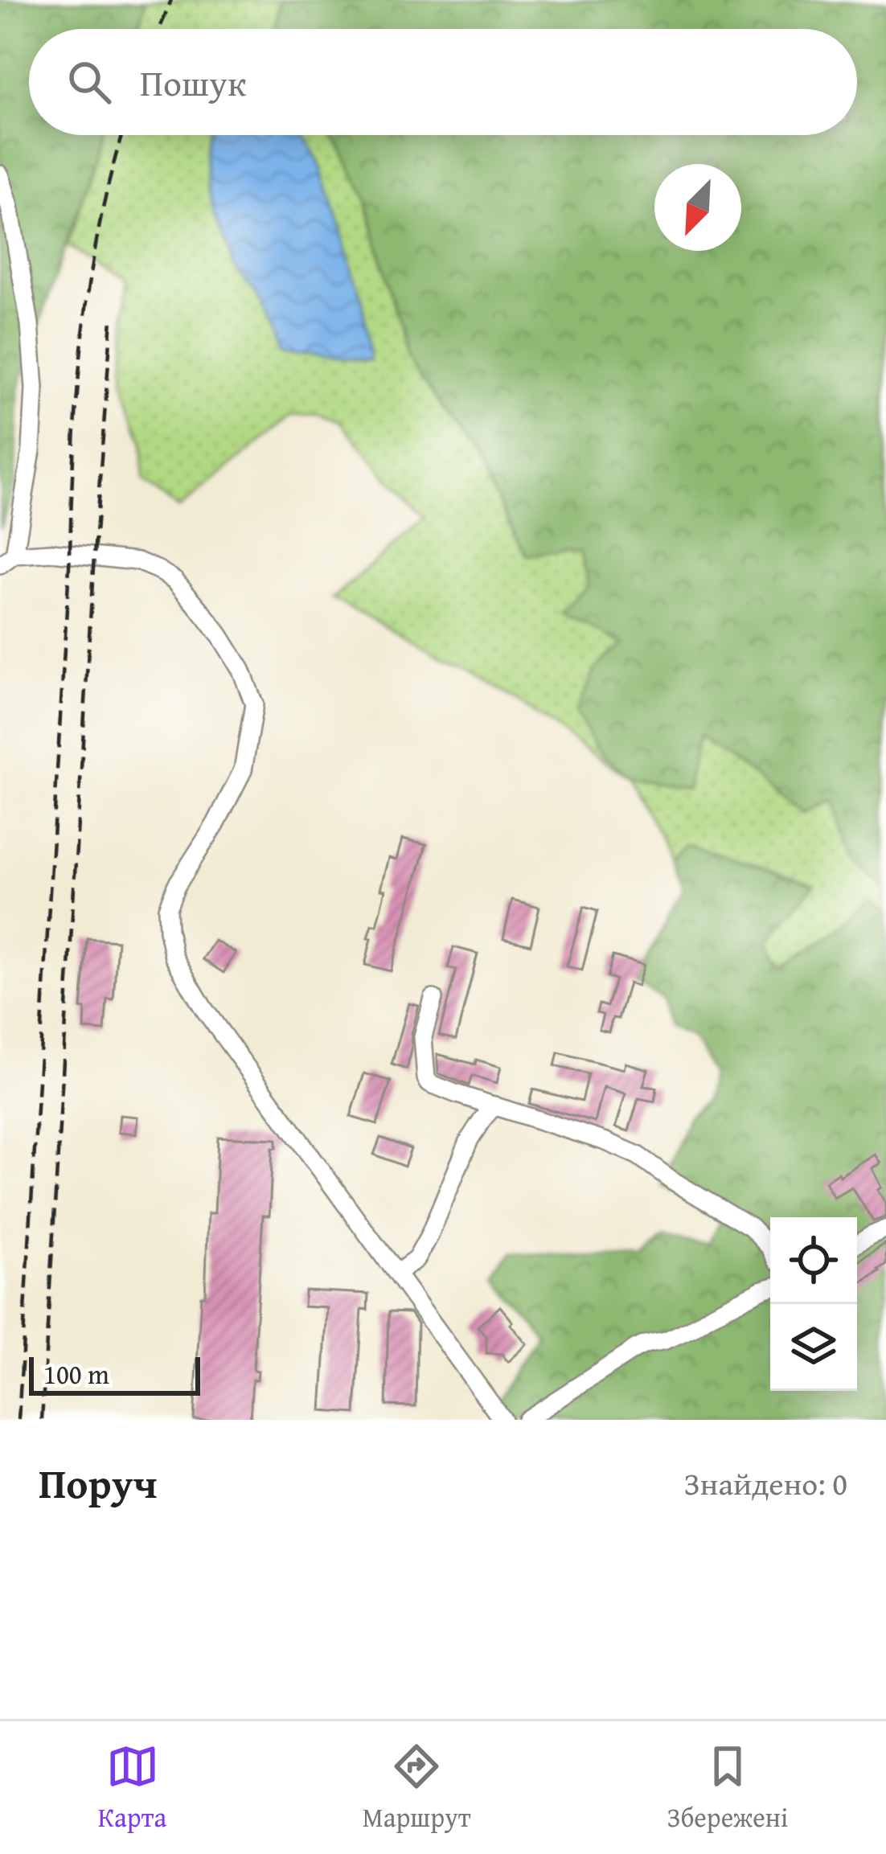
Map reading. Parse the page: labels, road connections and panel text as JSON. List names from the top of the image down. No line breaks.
{"scale_bar":"100 m","north":"bottom left","page":{"search":"Пошук","scale":"100 m","heading":["Поруч","Знайдено: 0"],"nav":["Карта","Маршрут","Збережені"]}}
